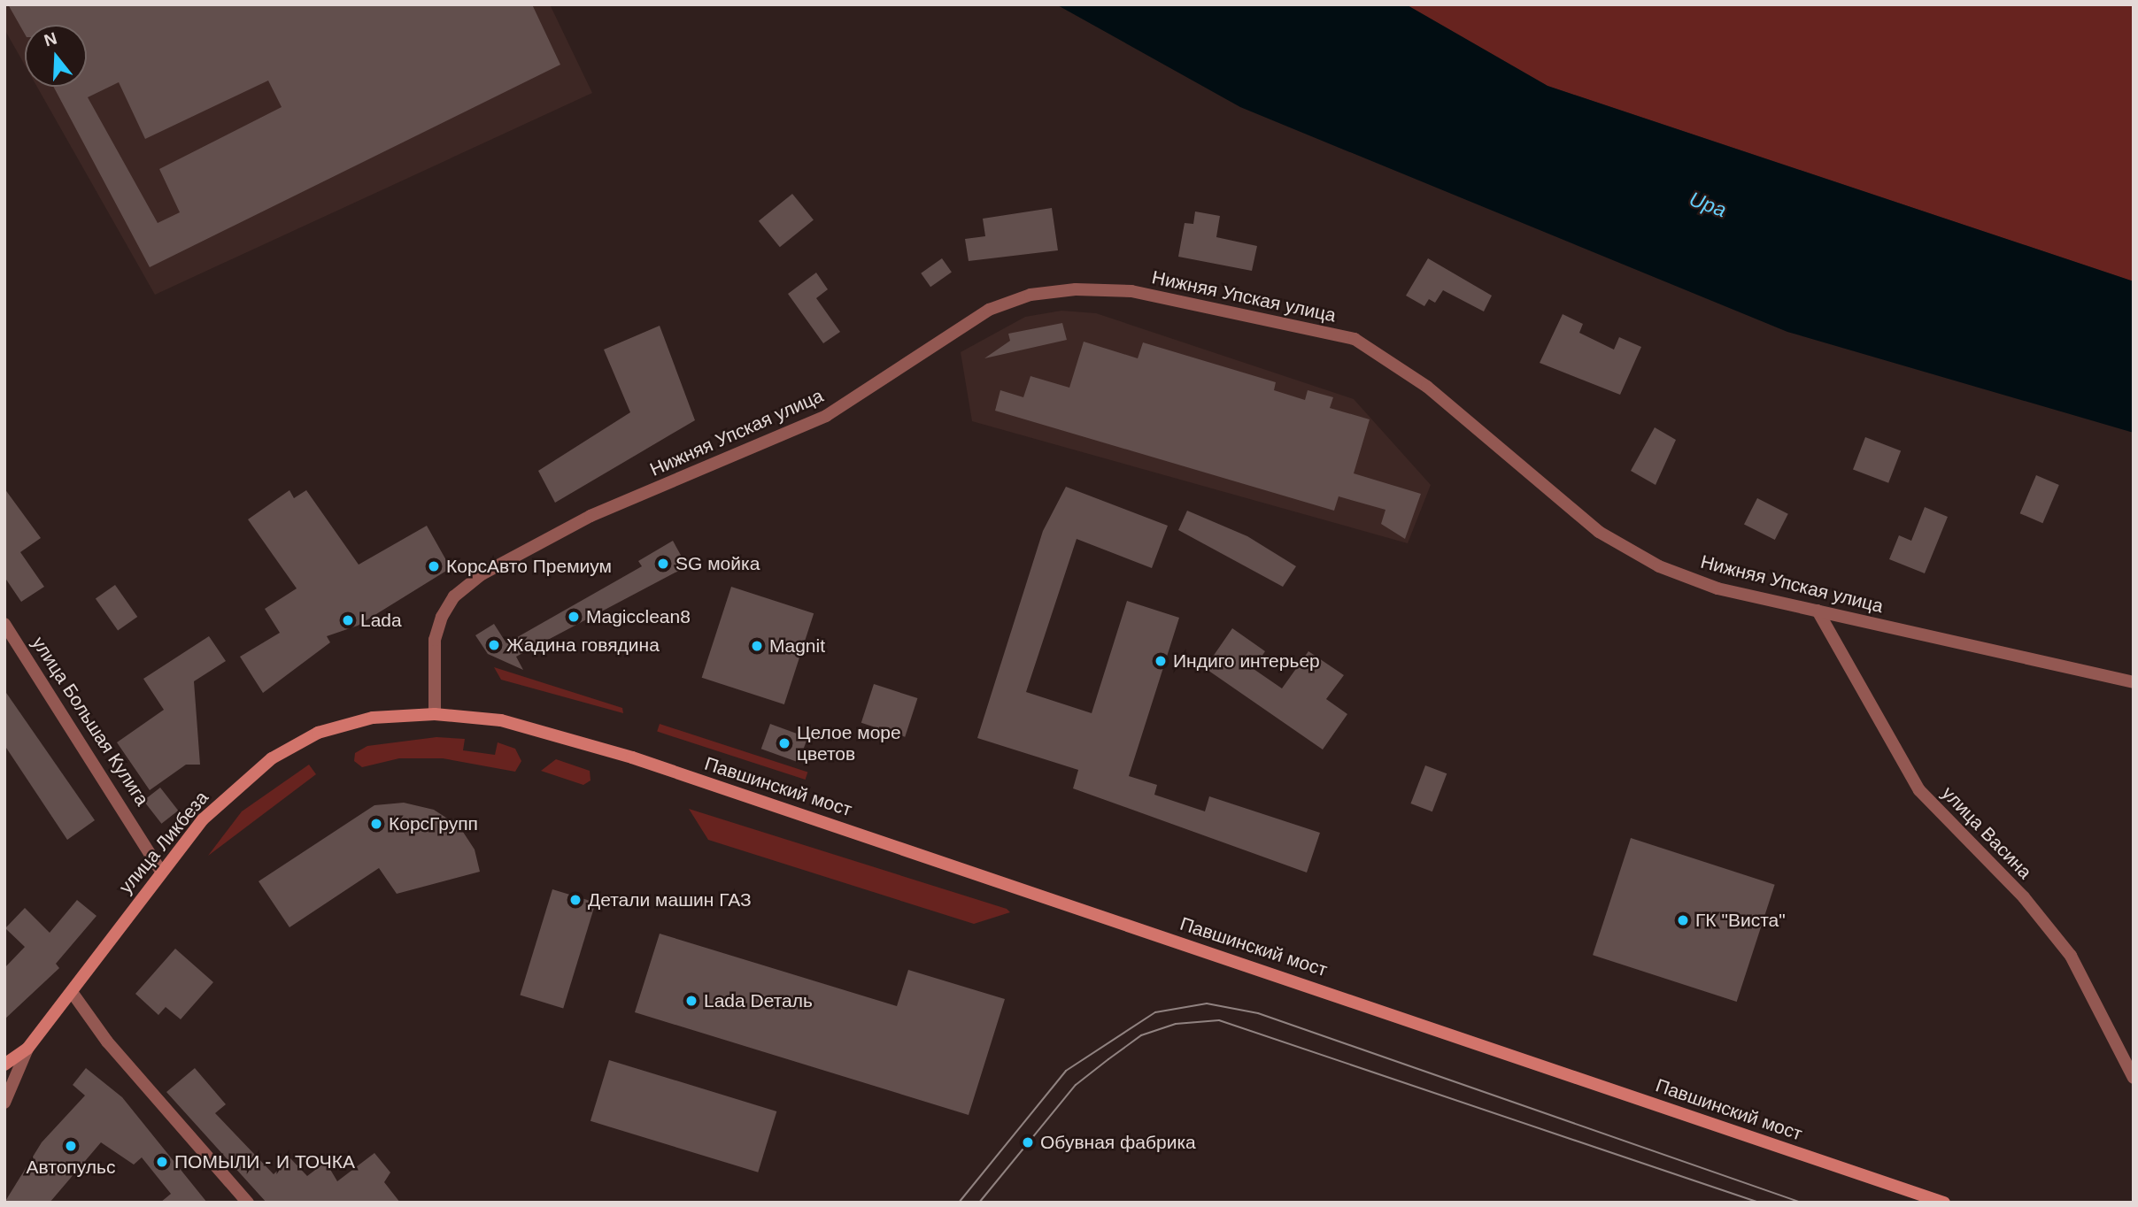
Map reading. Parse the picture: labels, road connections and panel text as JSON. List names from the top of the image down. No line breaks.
{"streets":{"main road":["Павшинский мост","улица Ликбеза"],"street":["Нижняя Упская улица","улица Большая Кулига","улица Васина"]},"crossings":[["Нижняя Упская улица","улица Васина"],["Нижняя Упская улица","улица Ликбеза"],["улица Большая Кулига","улица Ликбеза"],["Павшинский мост","улица Ликбеза"]],"water":["Upa"],"places":["SG мойка","КорсАвто Премиум","Magicclean8","Lada","Жадина говядина","Magnit","Индиго интерьер","Целое море цветов","КорсГрупп","Детали машин ГАЗ","ГК \"Виста\"","Lada Dеталь","Обувная фабрика","Автопульс","ПОМЫЛИ - И ТОЧКА"],"north":"top"}
